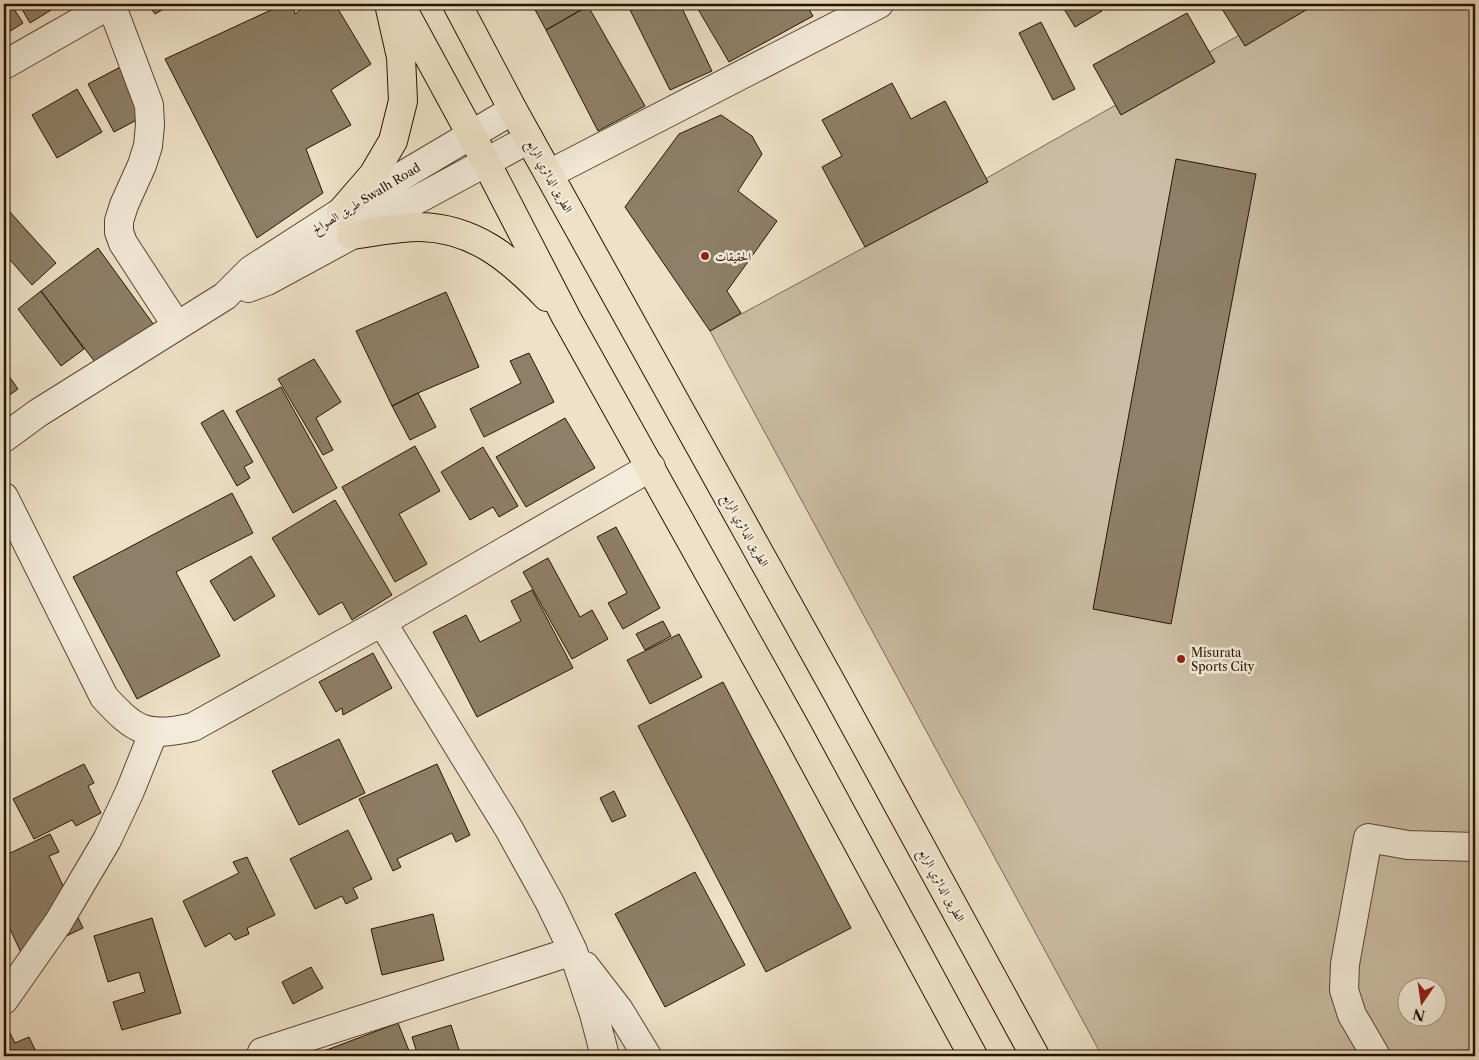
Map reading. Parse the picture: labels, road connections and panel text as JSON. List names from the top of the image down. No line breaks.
{"streets":{"main road":["الطريق الدائري الرابع"],"street":["طريق الصوالح Swalh Road"]},"crossings":[["الطريق الدائري الرابع","طريق الصوالح Swalh Road"]],"places":["الحقيقات","Misurata Sports City"],"north":"bottom"}
